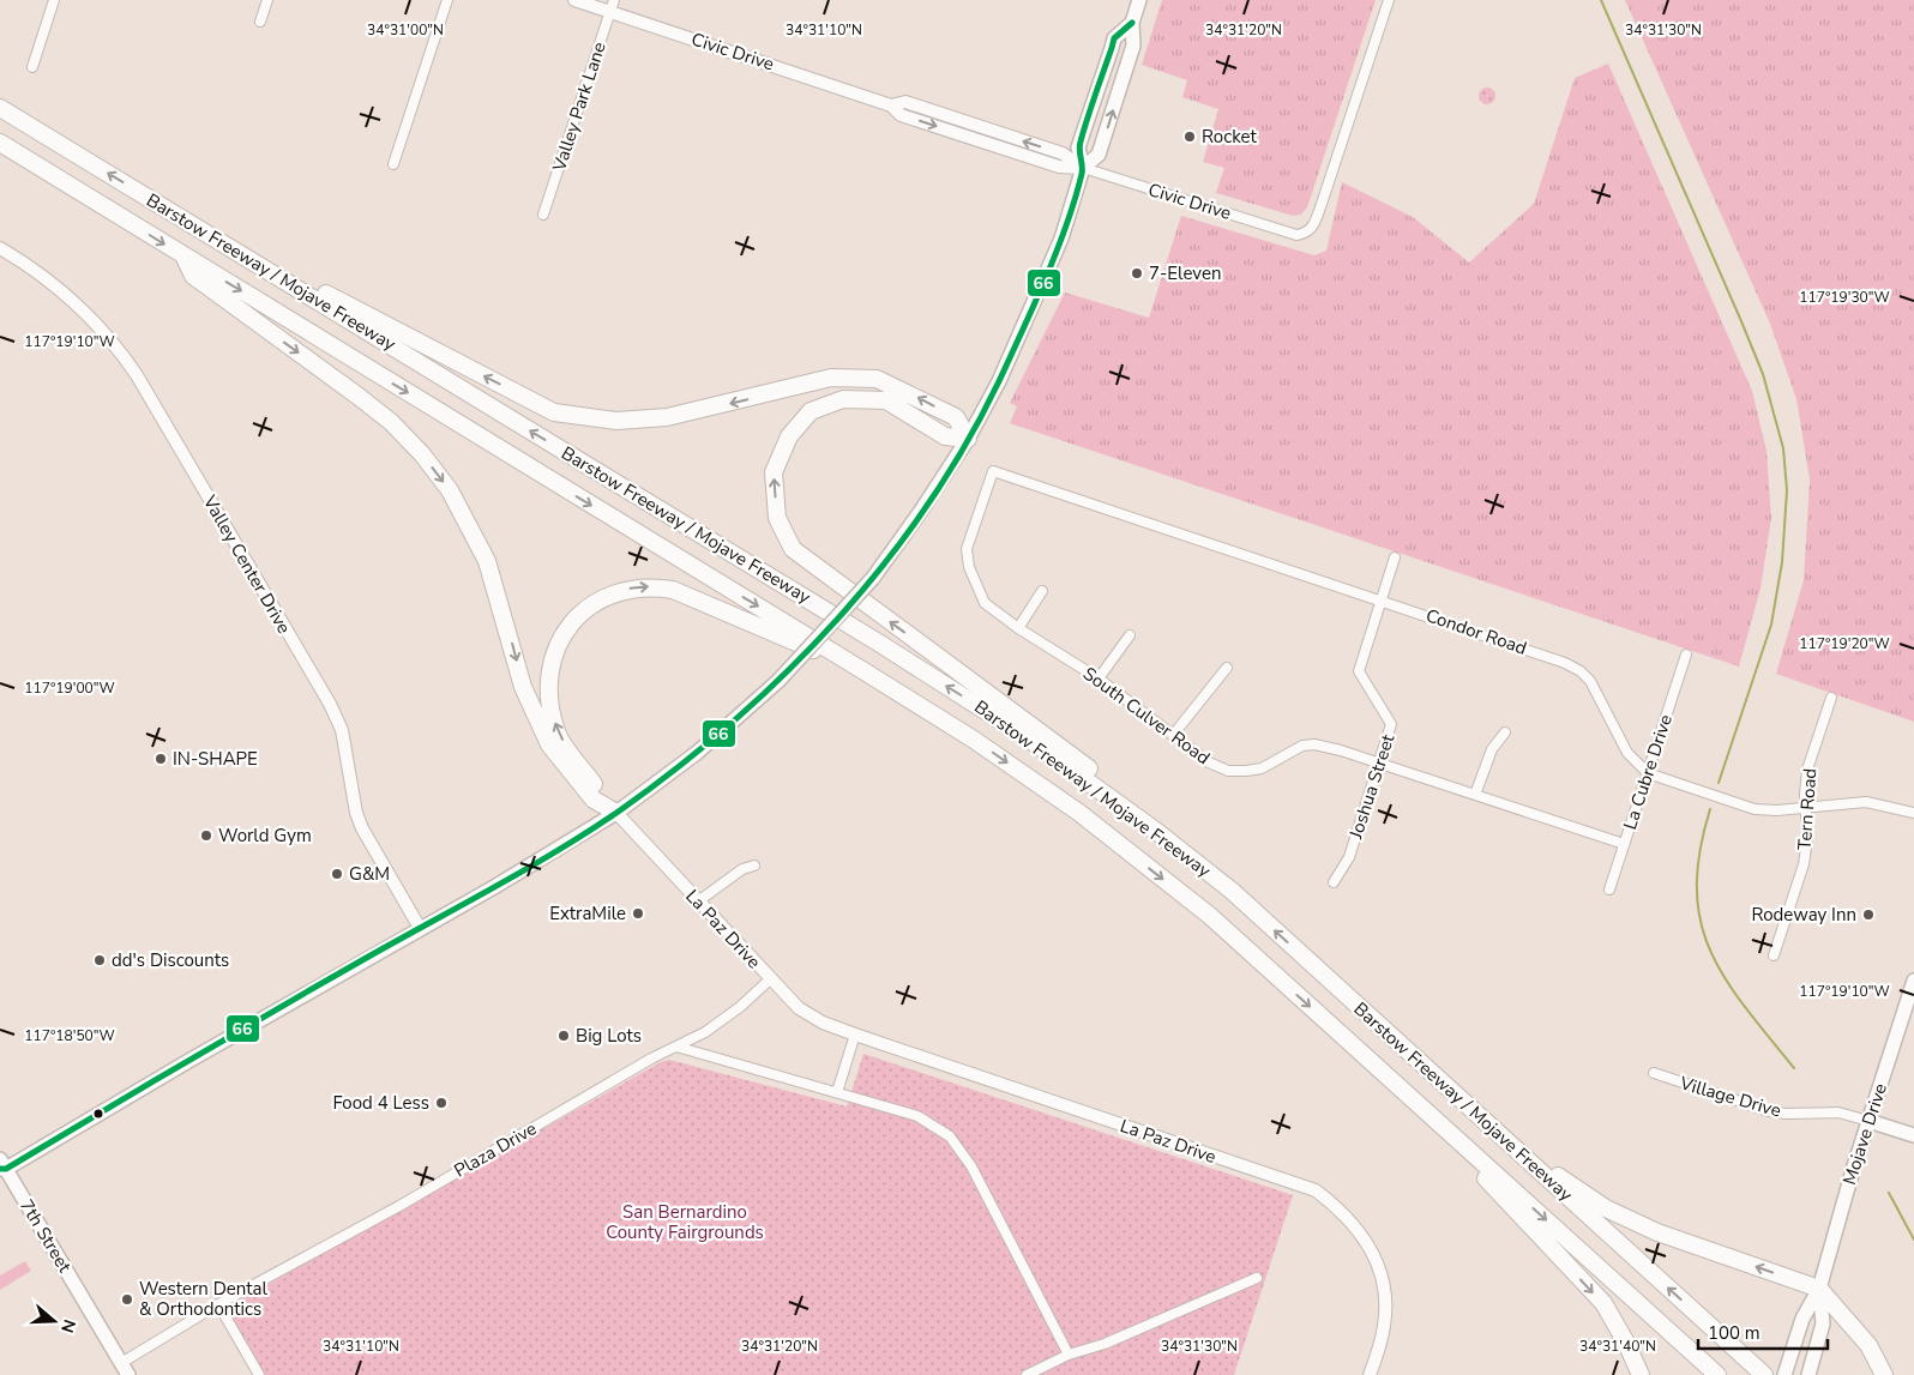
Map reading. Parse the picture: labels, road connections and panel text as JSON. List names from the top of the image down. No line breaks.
{"streets":{"highway":["Barstow Freeway / Mojave Freeway"],"main road":["Village Drive","Mojave Drive","7th Street"],"street":["Civic Drive","Valley Park Lane","Valley Center Drive","Condor Road","South Culver Road","La Cubre Drive","Joshua Street","Tern Road","La Paz Drive","Plaza Drive"]},"crossings":[["Civic Drive","Valley Park Lane"],["Condor Road","South Culver Road"],["Condor Road","La Cubre Drive"],["Condor Road","Joshua Street"],["Condor Road","Tern Road"],["South Culver Road","La Cubre Drive"],["South Culver Road","Joshua Street"],["La Paz Drive","Plaza Drive"],["Village Drive","Mojave Drive"],["Plaza Drive","7th Street"]],"parks":["San Bernardino County Fairgrounds"],"places":["Rocket","7-Eleven","IN-SHAPE","World Gym","G&M","ExtraMile","Rodeway Inn","dd's Discounts","Big Lots","Food 4 Less","Western Dental & Orthodontics"],"lines":["transit line 66"],"scale_bar":"100 m","north":"right","coordinates":["34°31'10\"N","34°31'20\"N","34°31'30\"N","34°31'00\"N","117°19'30\"W","117°19'10\"W","117°19'20\"W","117°19'00\"W","117°18'50\"W","34°31'40\"N"]}
